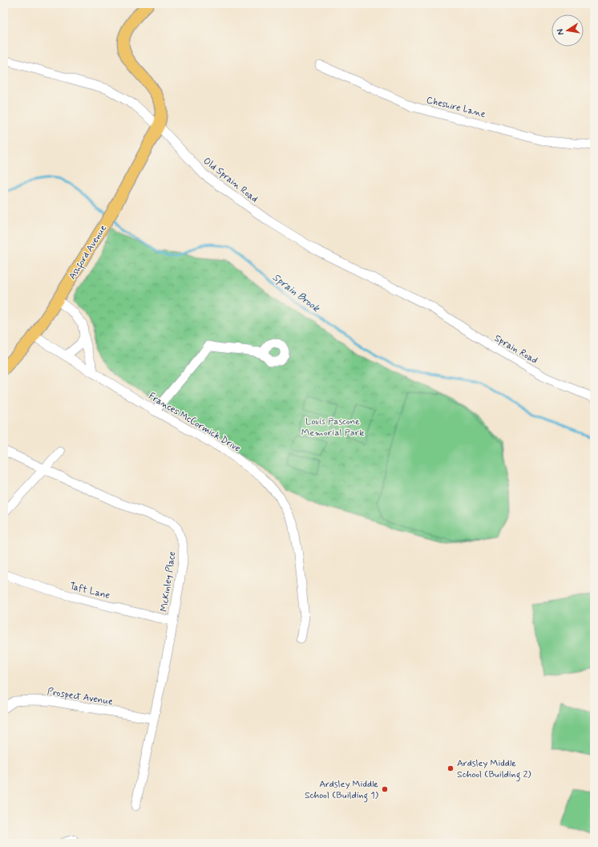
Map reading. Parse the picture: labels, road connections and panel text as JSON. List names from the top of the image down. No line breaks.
{"streets":{"main road":["Ashford Avenue"],"street":["Cheshire Lane","Old Sprain Road","Sprain Road","Frances McCormick Drive","McKinley Place","Taft Lane","Prospect Avenue"]},"crossings":[["Old Sprain Road","Ashford Avenue"],["Old Sprain Road","Sprain Road"],["Ashford Avenue","Frances McCormick Drive"],["McKinley Place","Taft Lane"],["McKinley Place","Prospect Avenue"]],"water":["Sprain Brook"],"parks":["Louis Pascone Memorial Park"],"places":["Ardsley Middle School (Building 2)","Ardsley Middle School (Building 1)"],"north":"left"}
